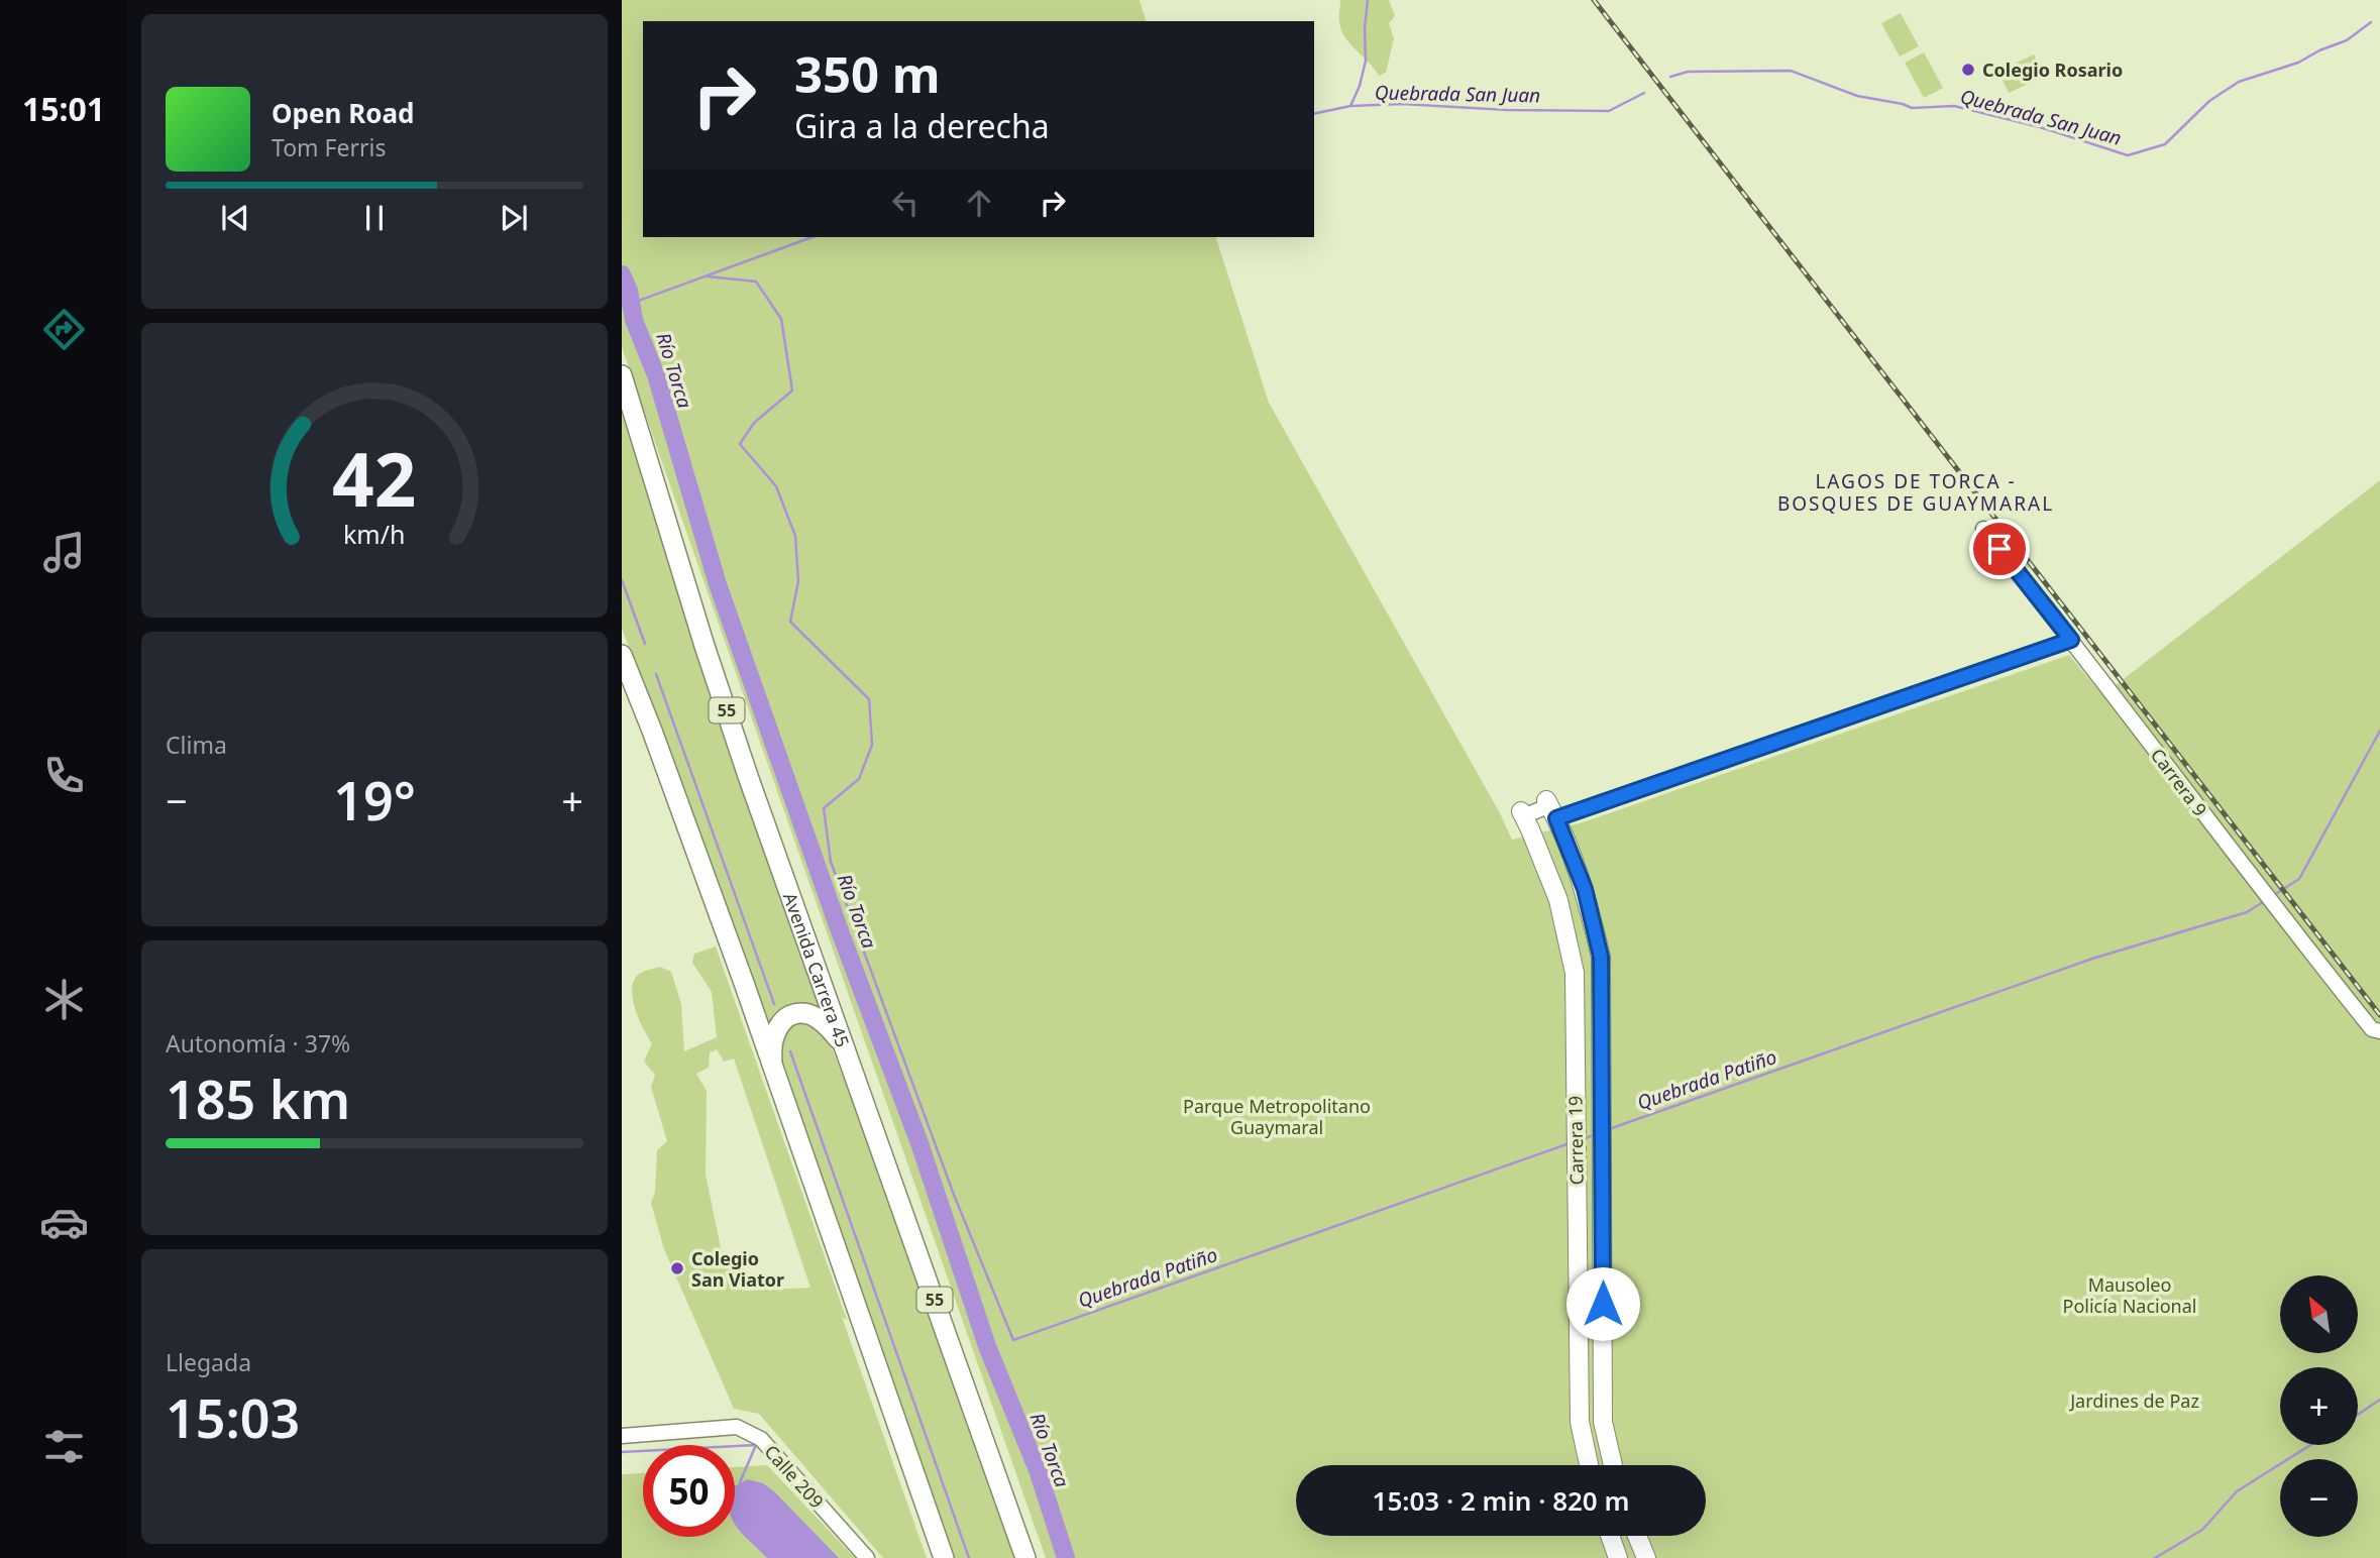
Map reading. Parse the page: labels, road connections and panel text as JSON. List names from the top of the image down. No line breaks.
{"streets":{"highway":["55","Avenida Carrera 45"],"main road":["Carrera 19"],"street":["Carrera 9","Calle 209"]},"districts":["LAGOS DE TORCA - BOSQUES DE GUAYMARAL"],"water":["Quebrada San Juan","Río Torca","Quebrada Patiño"],"parks":["Parque Metropolitano Guaymaral","Mausoleo Policía Nacional","Jardines de Paz"],"places":["Colegio Rosario","Colegio San Viator"],"north":"top left","page":{"tabs":"15:01","turn":["350 m","Gira a la derecha"],"song":["Open Road","Tom Ferris"],"tile":["Clima",["Autonomía · 37%","185 km"],["Llegada","15:03"]],"heat":["−","19°","+"],"map_buttons":["+","−"],"limit":"50","trip":"15:03 · 2 min · 820 m","gauge":["42","km/h"]}}
